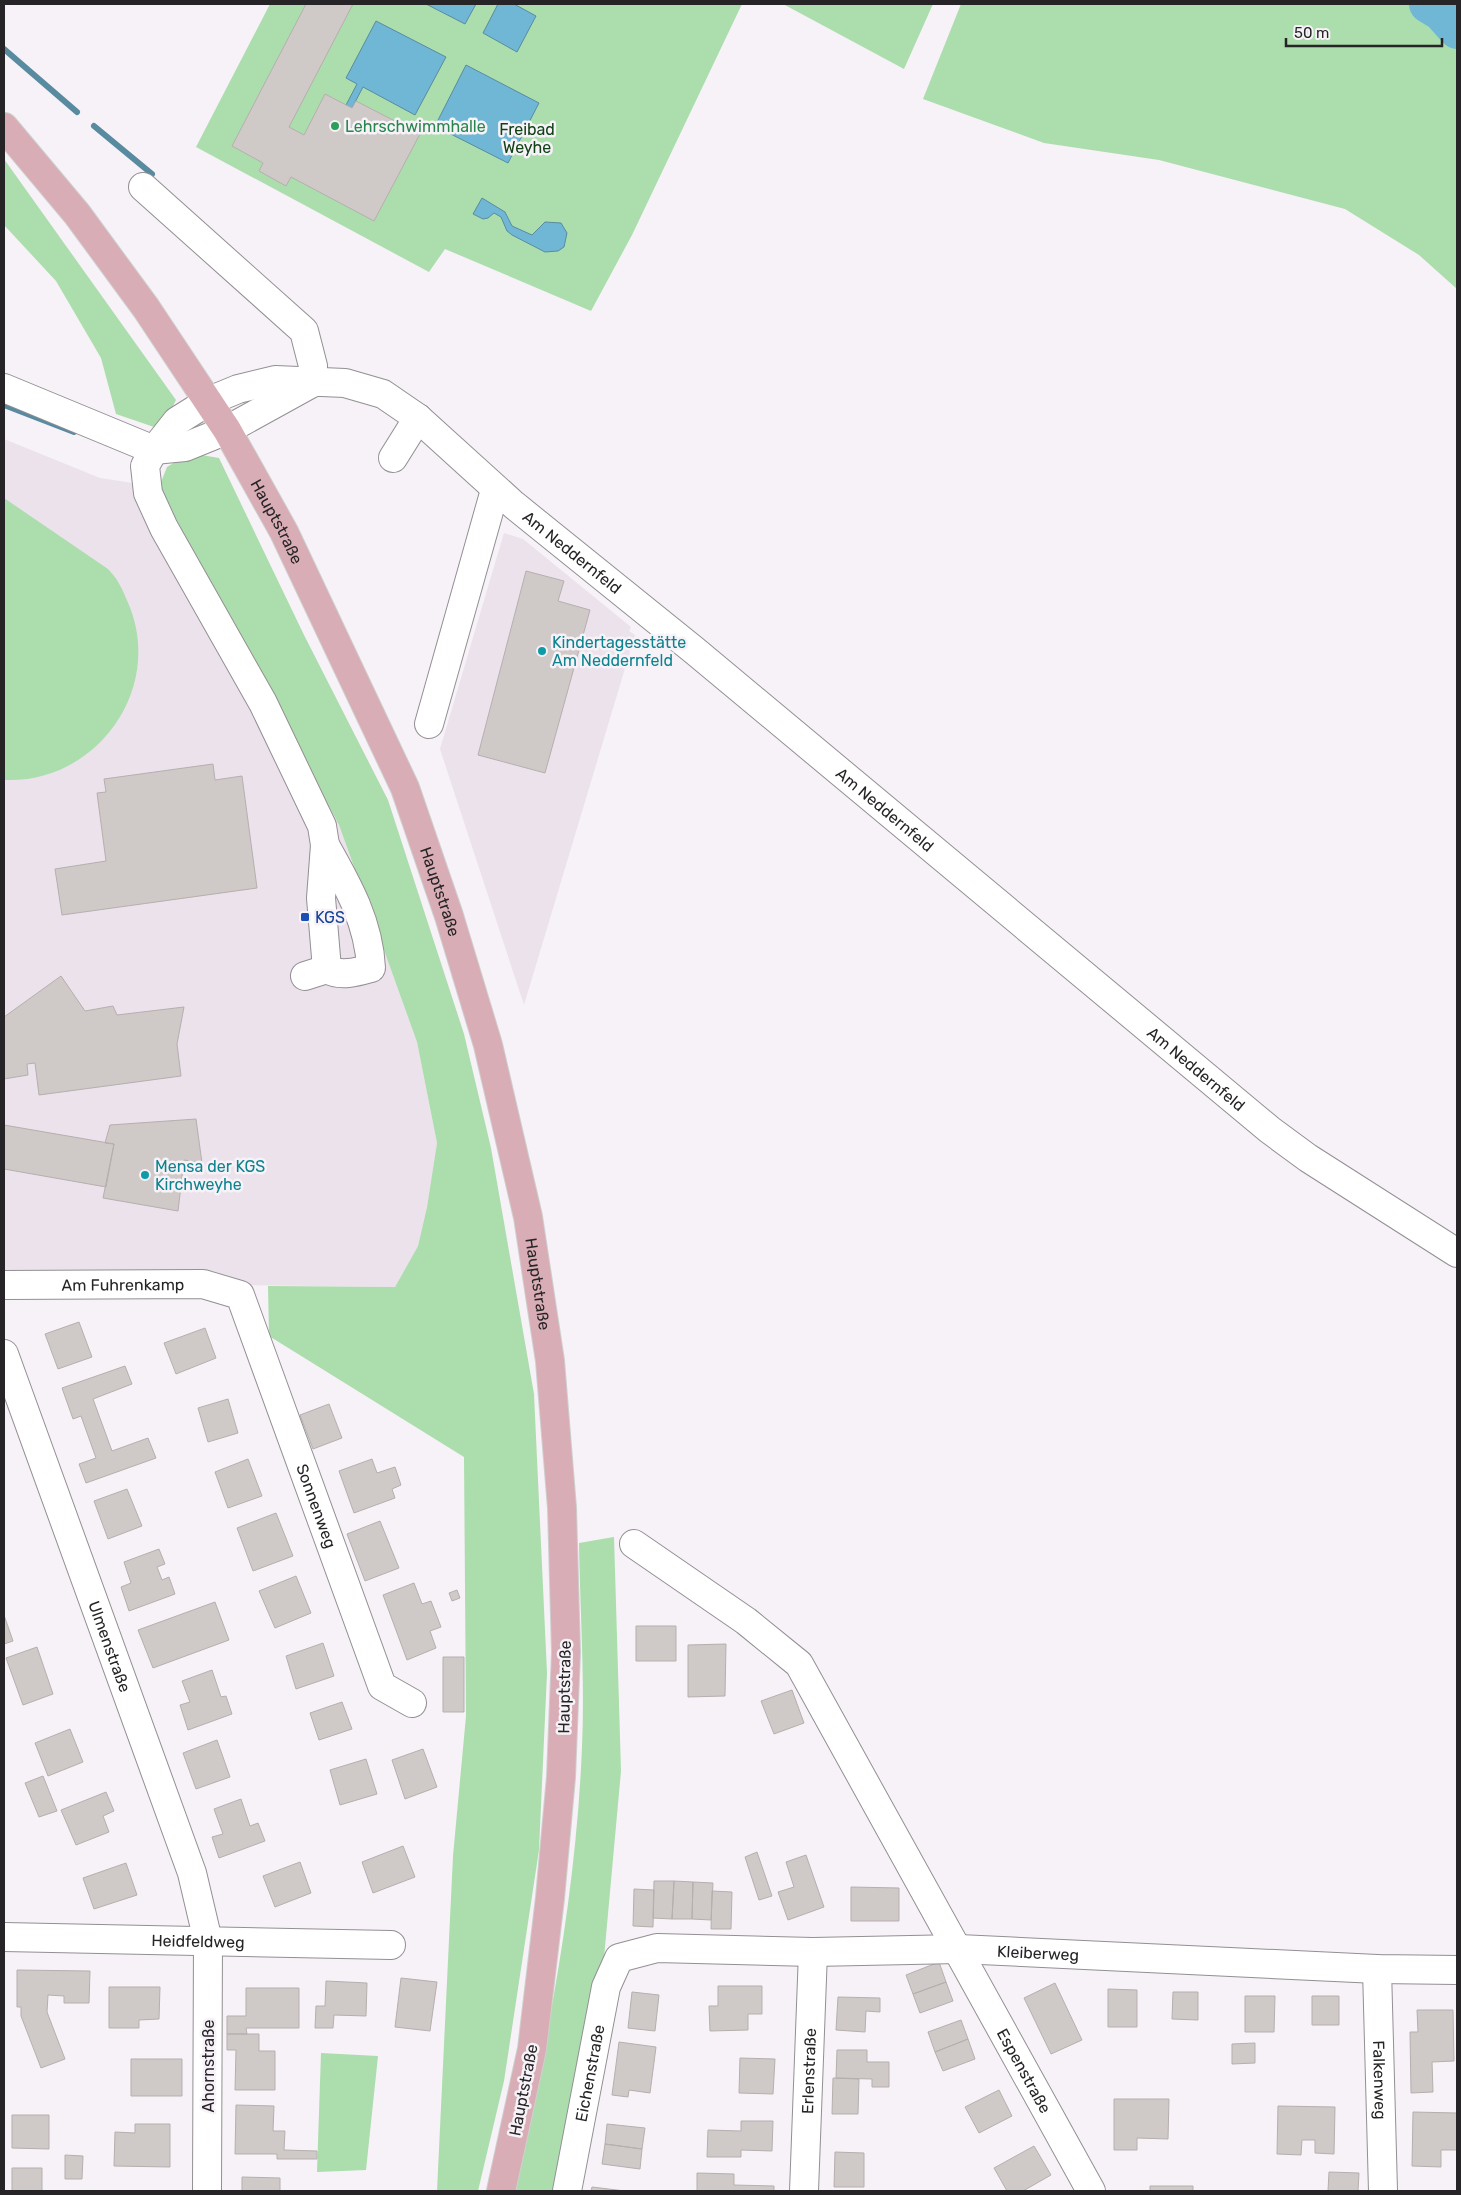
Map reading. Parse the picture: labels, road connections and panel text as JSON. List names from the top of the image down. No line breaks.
{"streets":{"main road":["Hauptstraße"],"street":["Am Neddernfeld","Am Fuhrenkamp","Sonnenweg","Ulmenstraße","Heidfeldweg","Kleiberweg","Ahornstraße","Espenstraße","Erlenstraße","Eichenstraße","Falkenweg"]},"crossings":[["Hauptstraße","Am Neddernfeld"],["Am Fuhrenkamp","Sonnenweg"],["Ulmenstraße","Heidfeldweg"],["Ulmenstraße","Ahornstraße"],["Heidfeldweg","Ahornstraße"],["Kleiberweg","Espenstraße"],["Kleiberweg","Erlenstraße"],["Kleiberweg","Eichenstraße"],["Kleiberweg","Falkenweg"]],"parks":["Freibad Weyhe"],"places":{"other":["Lehrschwimmhalle","Kindertagesstätte Am Neddernfeld","Mensa der KGS Kirchweyhe"],"transit":["KGS"]},"scale_bar":"50 m"}
